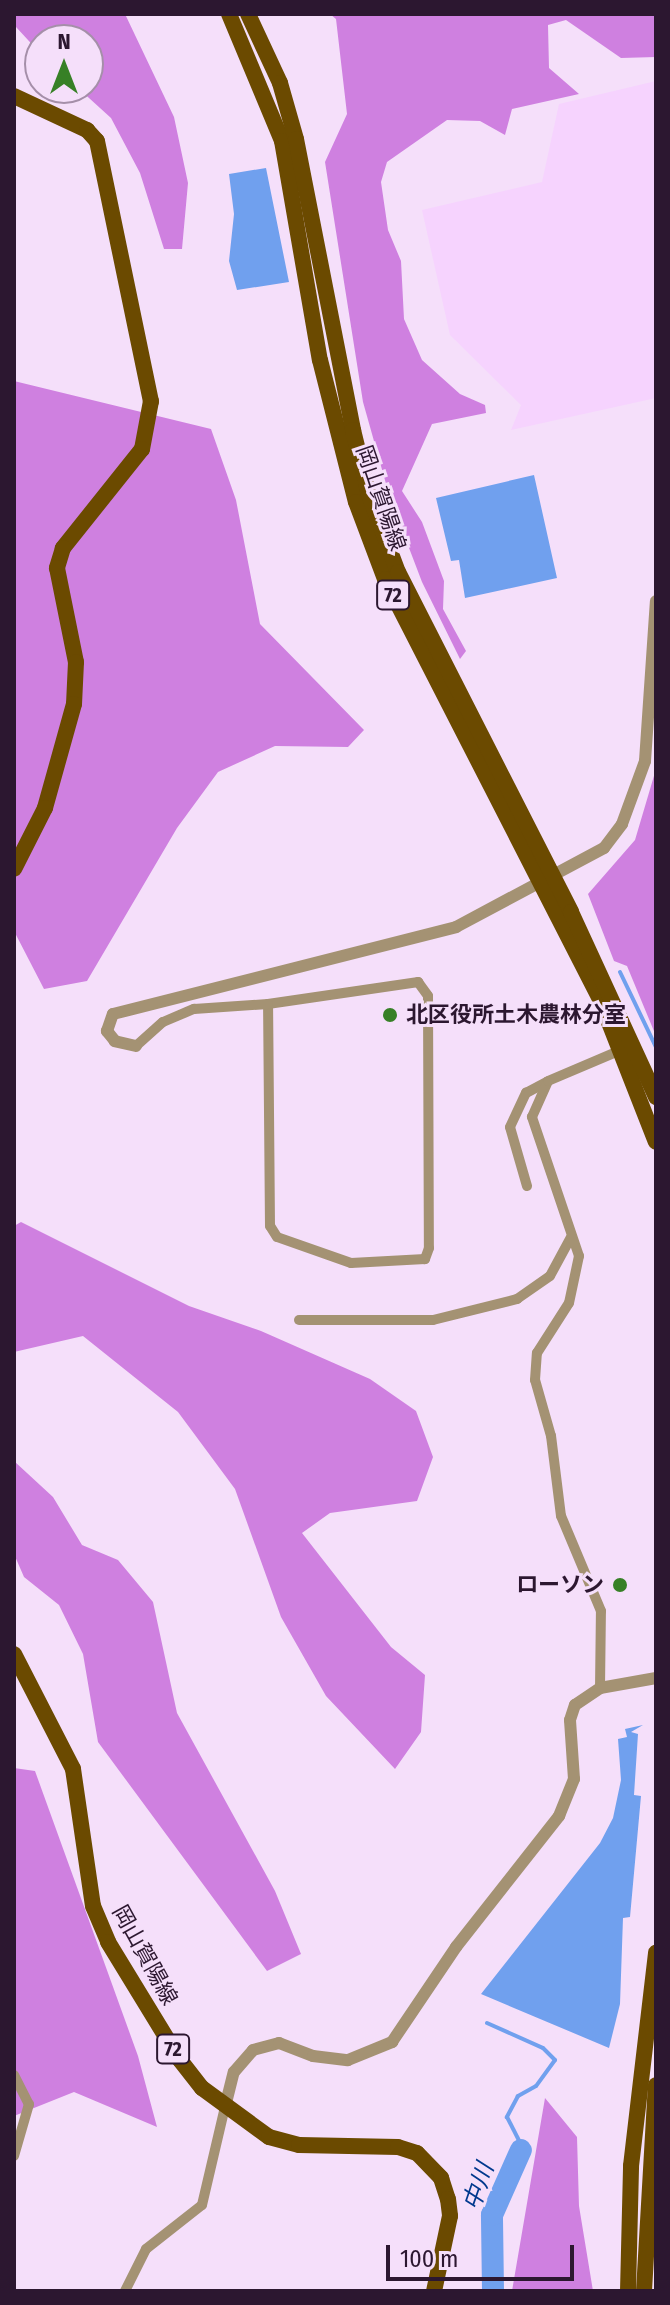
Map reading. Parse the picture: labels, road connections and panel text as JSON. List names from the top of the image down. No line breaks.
{"streets":{"main road":["岡山賀陽線","72"]},"water":["中川"],"places":["北区役所土木農林分室","ローソン"],"scale_bar":"100 m","north":"top"}
